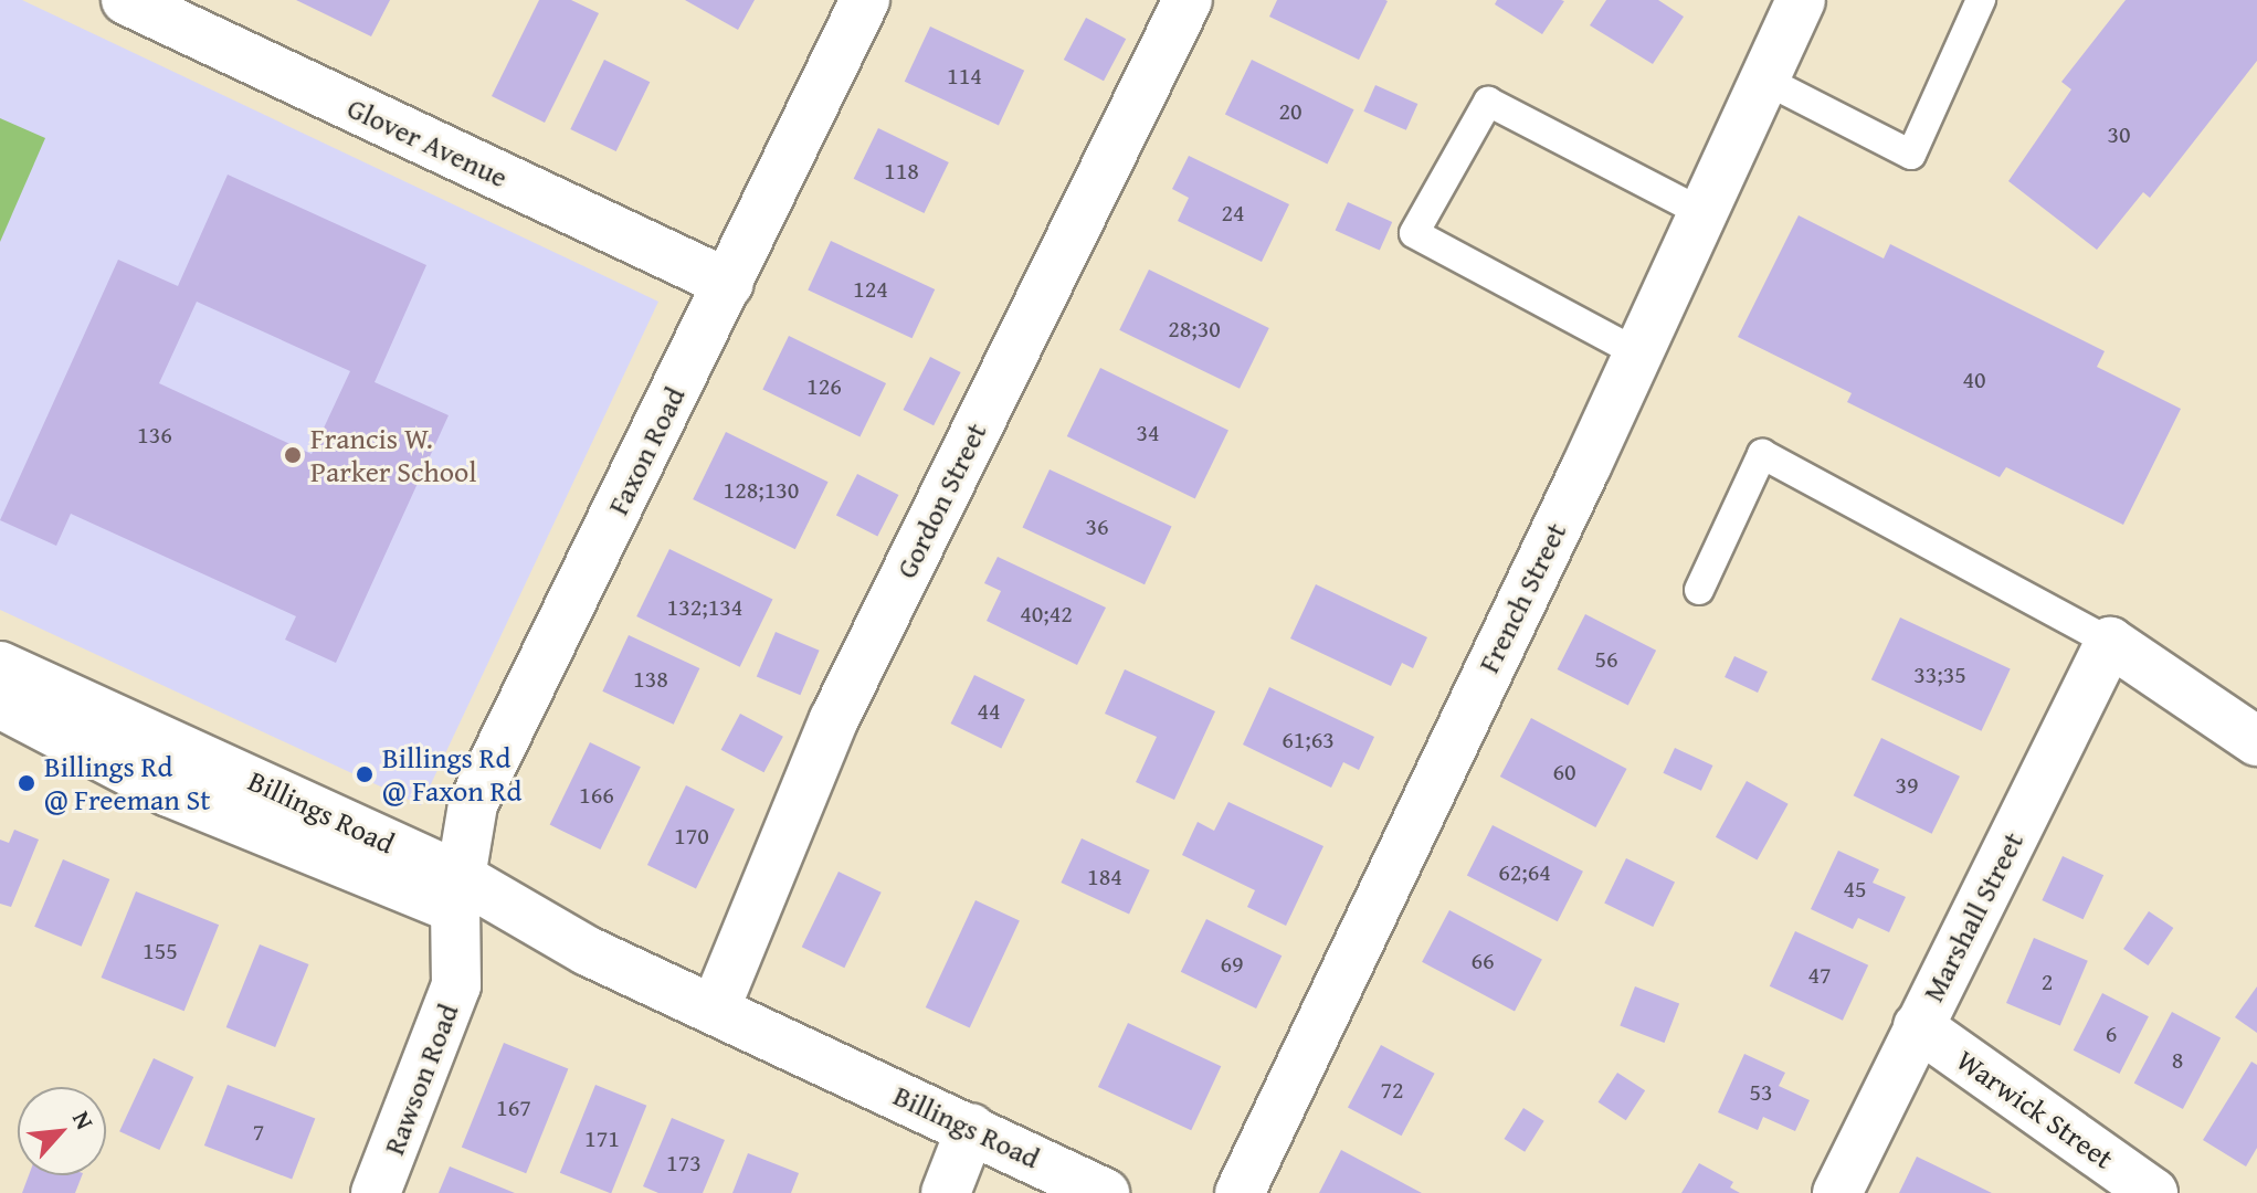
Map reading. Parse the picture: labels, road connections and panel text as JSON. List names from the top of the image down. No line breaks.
{"streets":{"street":["Glover Avenue","Faxon Road","Gordon Street","French Street","Billings Road","Marshall Street","Rawson Road","Warwick Street"]},"crossings":[["Glover Avenue","Faxon Road"],["Faxon Road","Billings Road"],["Faxon Road","Rawson Road"],["Gordon Street","Billings Road"],["Billings Road","Rawson Road"],["Marshall Street","Warwick Street"]],"places":["Francis W. Parker School","Billings Rd @ Faxon Rd","Billings Rd @ Freeman St"],"house_numbers":["114","20","30","118","24","124","28;30","40","126","34","136","128;130","36","132;134","40;42","56","33;35","138","44","61;63","60","39","166","170","62;64","184","45","155","66","69","47","2","6","8","72","53","167","7","171","173"],"north":"top right"}
